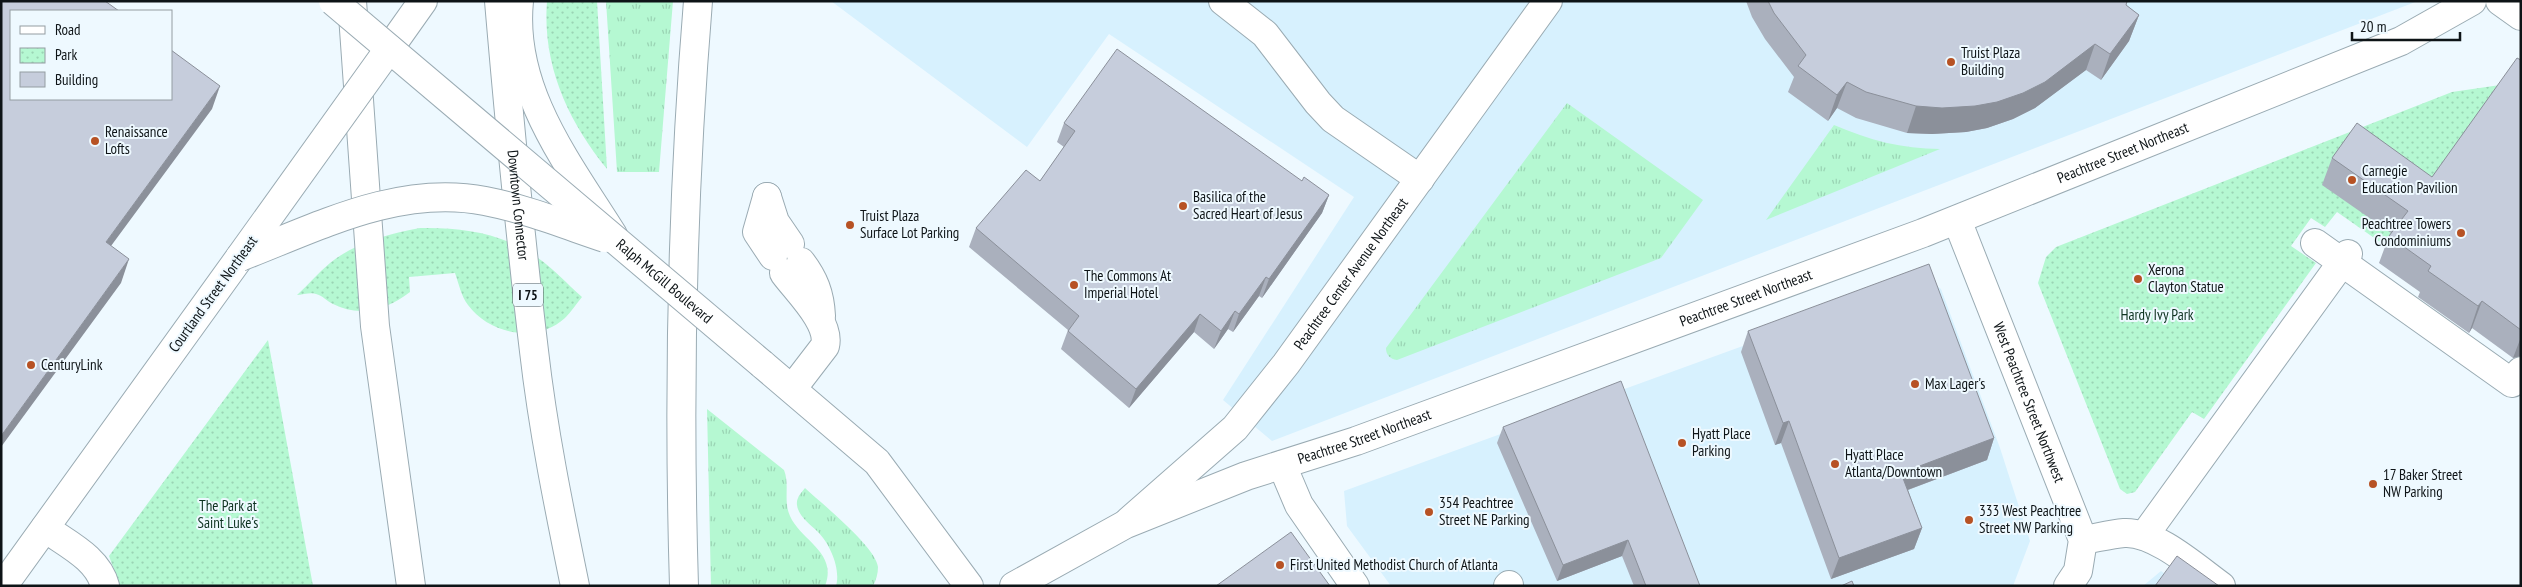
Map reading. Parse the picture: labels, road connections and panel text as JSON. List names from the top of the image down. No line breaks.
{"streets":{"main road":["Peachtree Street Northeast","Downtown Connector","Peachtree Center Avenue Northeast","Ralph McGill Boulevard","Courtland Street Northeast","I 75","West Peachtree Street Northwest"]},"crossings":[["Peachtree Street Northeast","Peachtree Center Avenue Northeast"],["Peachtree Street Northeast","West Peachtree Street Northwest"],["Ralph McGill Boulevard","Courtland Street Northeast"]],"parks":["Hardy Ivy Park","The Park at Saint Luke's"],"places":["Truist Plaza Building","Renaissance Lofts","Carnegie Education Pavilion","Basilica of the Sacred Heart of Jesus","Truist Plaza Surface Lot Parking","Peachtree Towers Condominiums","Xerona Clayton Statue","The Commons At Imperial Hotel","CenturyLink","Max Lager's","Hyatt Place Parking","Hyatt Place Atlanta/Downtown","17 Baker Street NW Parking","354 Peachtree Street NE Parking","333 West Peachtree Street NW Parking","First United Methodist Church of Atlanta"],"legend":["Road","Park","Building"],"scale_bar":"20 m"}
